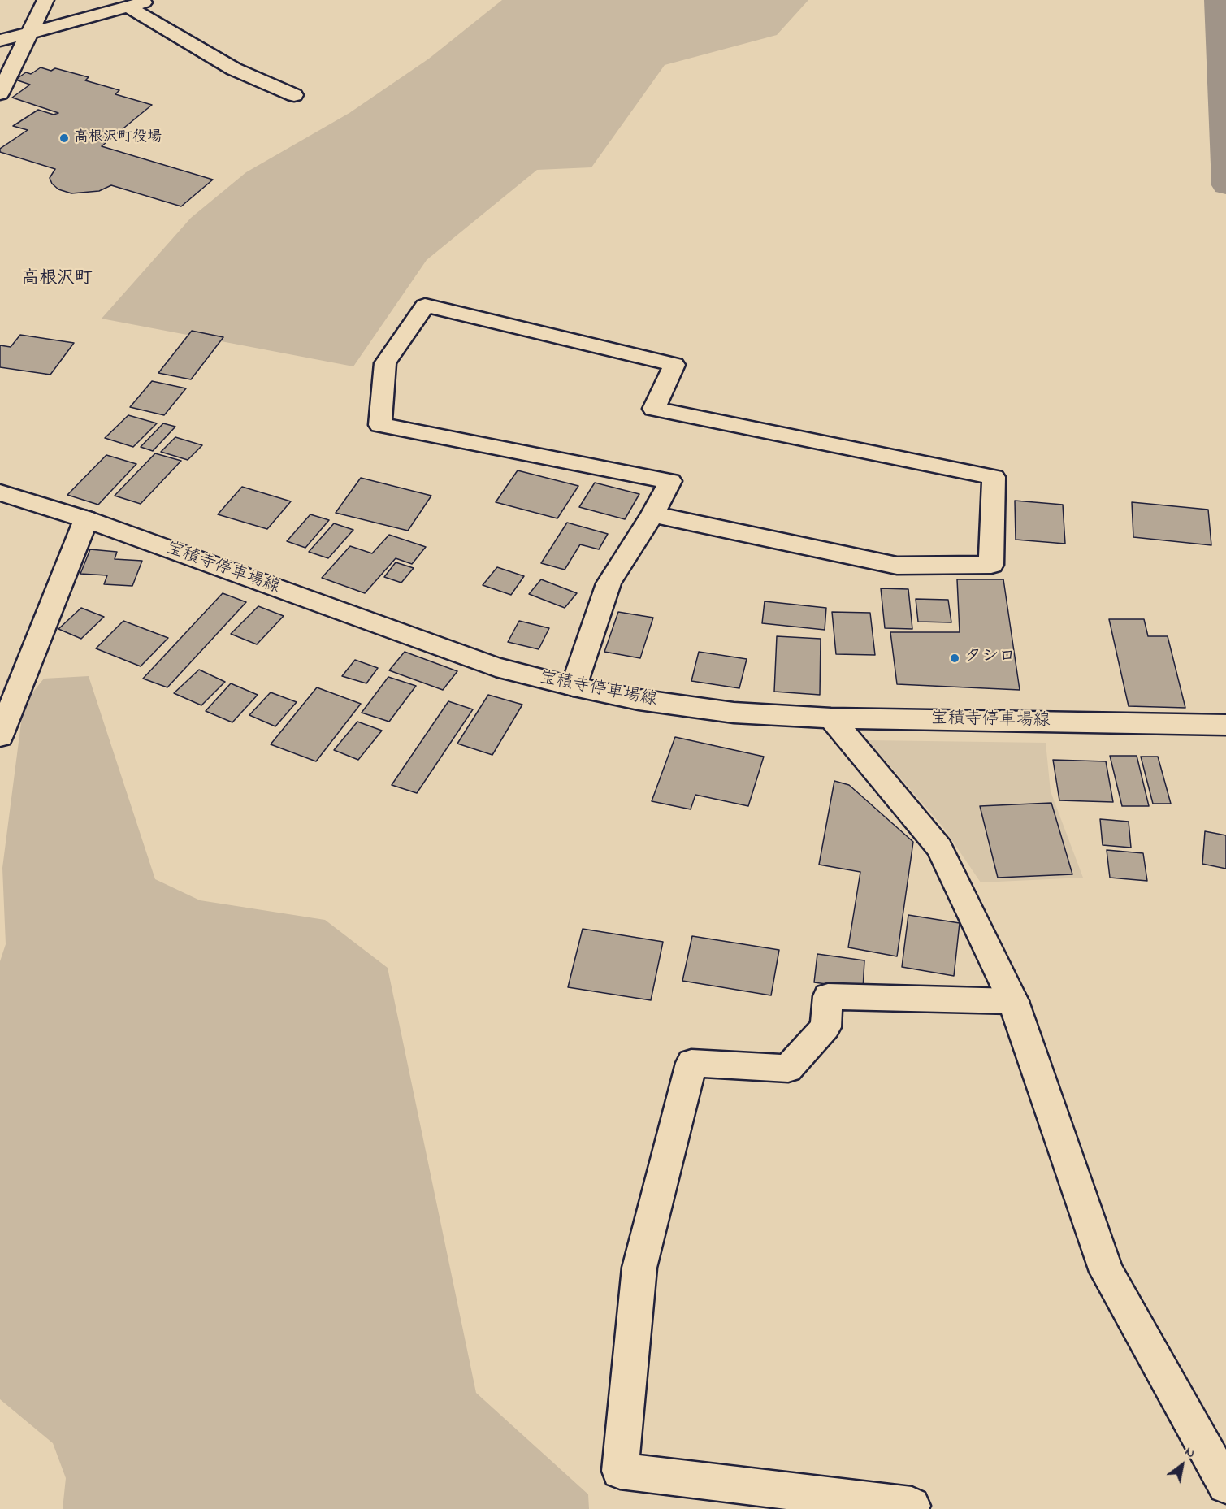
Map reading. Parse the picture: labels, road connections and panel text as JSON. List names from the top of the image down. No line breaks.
{"streets":{"street":["宝積寺停車場線"]},"districts":["高根沢町"],"places":["高根沢町役場","タシロ"],"north":"top right"}
